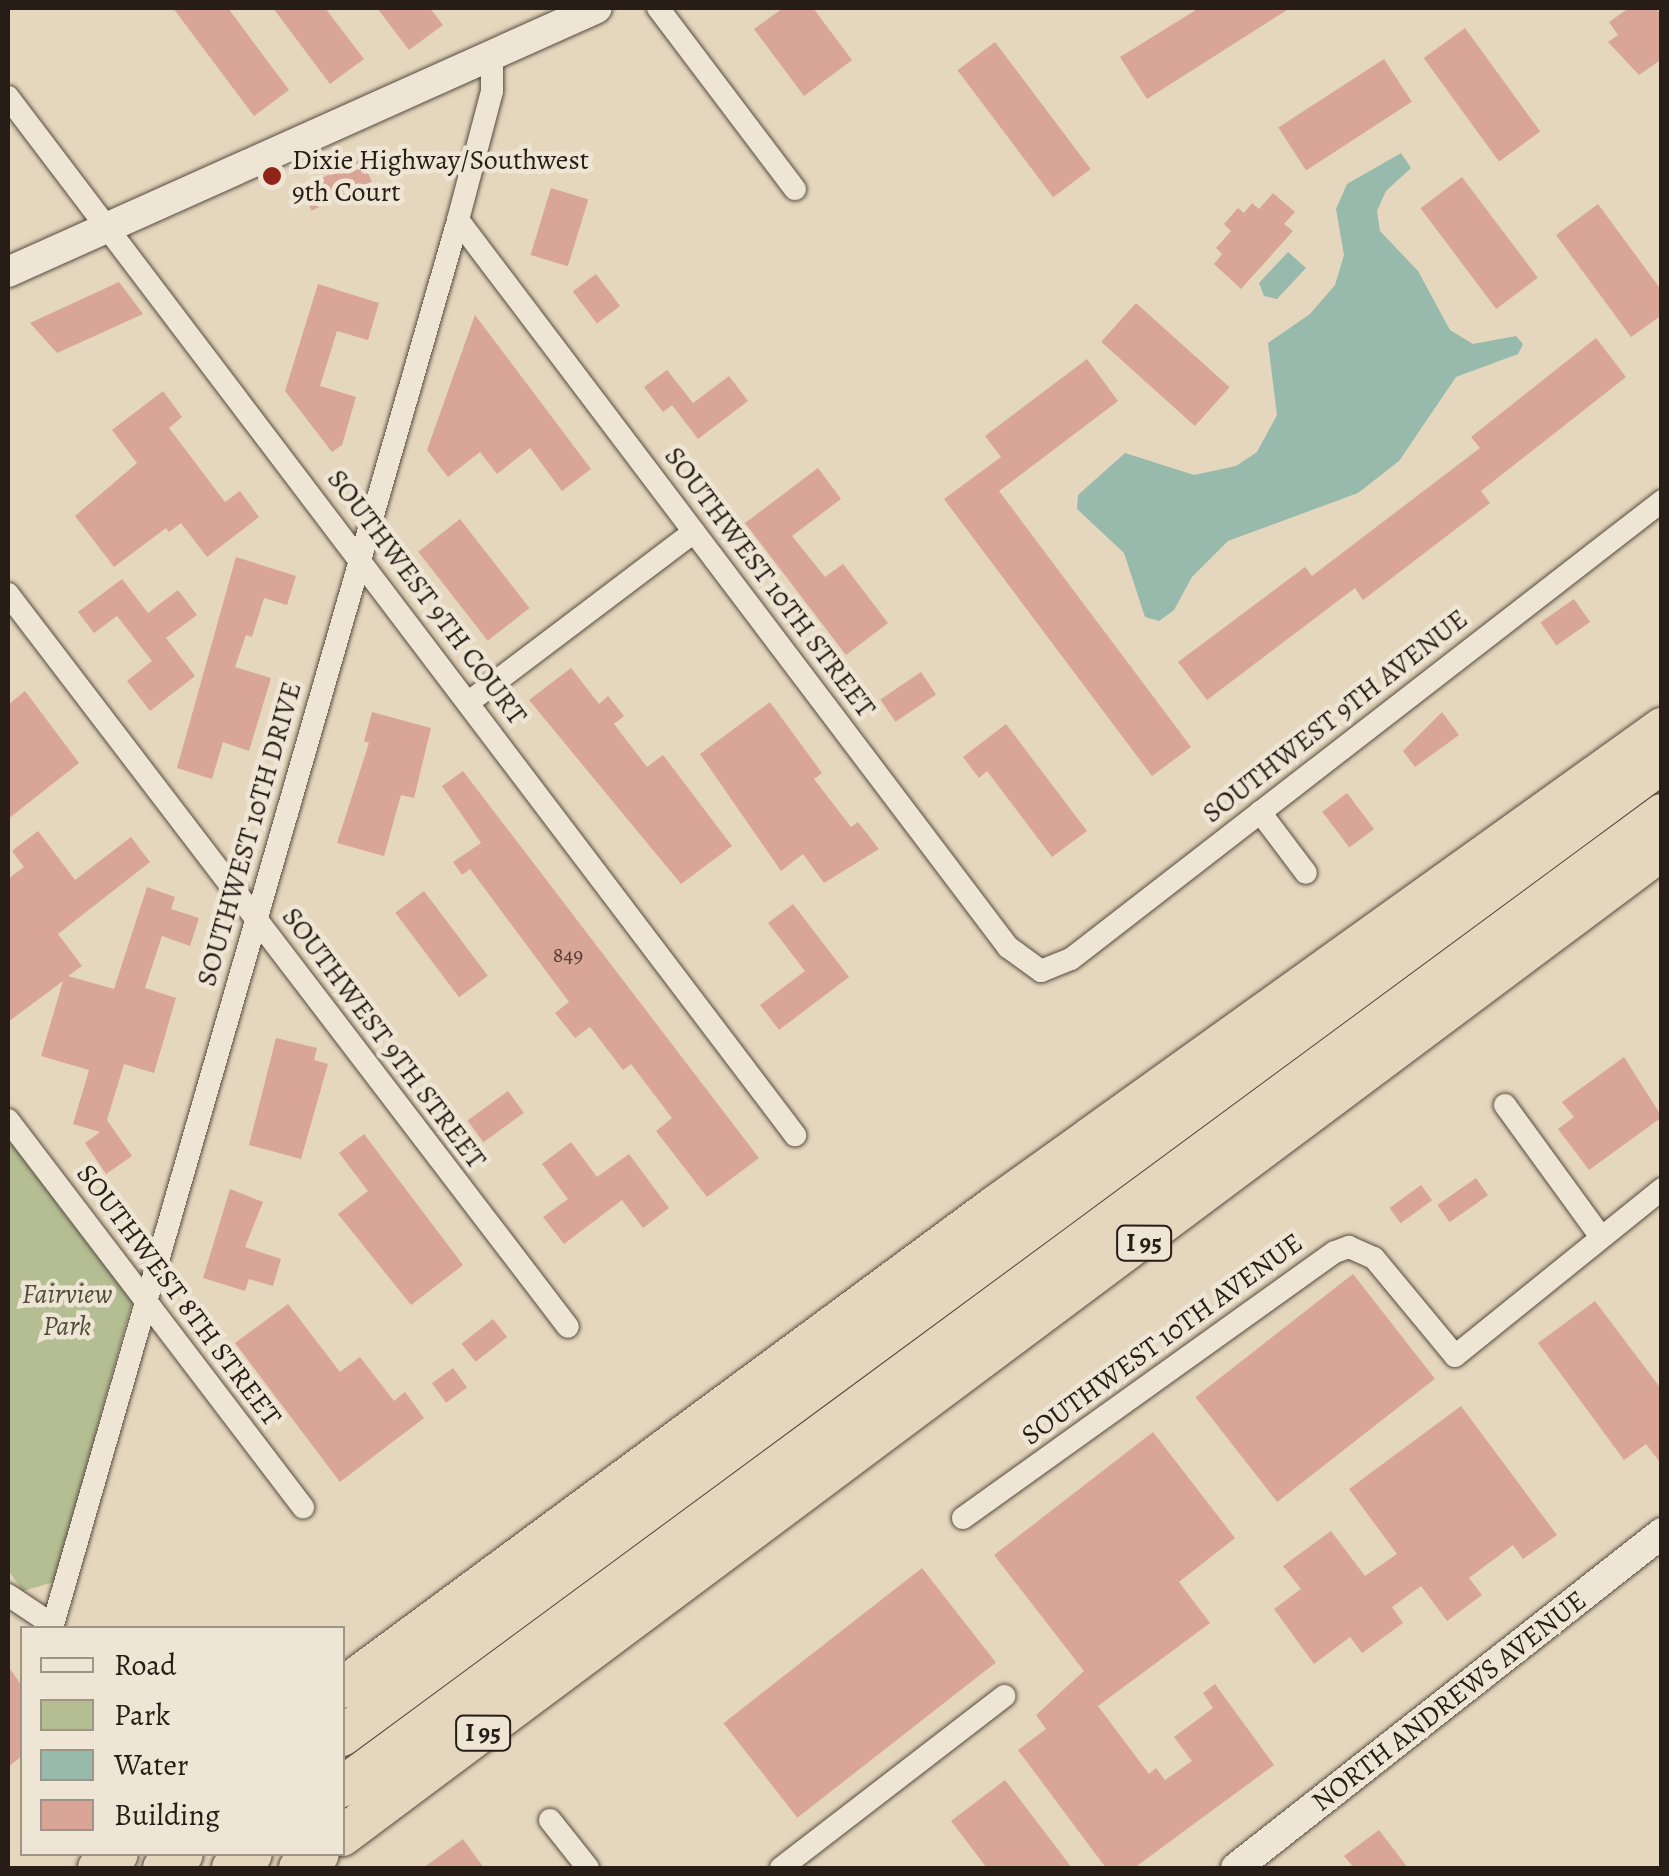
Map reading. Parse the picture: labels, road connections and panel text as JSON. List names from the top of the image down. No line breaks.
{"streets":{"highway":["I 95"],"main road":["NORTH ANDREWS AVENUE"],"street":["SOUTHWEST 10TH STREET","SOUTHWEST 9TH COURT","SOUTHWEST 9TH AVENUE","SOUTHWEST 10TH DRIVE","SOUTHWEST 9TH STREET","SOUTHWEST 8TH STREET","SOUTHWEST 10TH AVENUE"]},"crossings":[["SOUTHWEST 10TH STREET","SOUTHWEST 9TH AVENUE"],["SOUTHWEST 10TH STREET","SOUTHWEST 10TH DRIVE"],["SOUTHWEST 9TH COURT","SOUTHWEST 10TH DRIVE"],["SOUTHWEST 10TH DRIVE","SOUTHWEST 9TH STREET"],["SOUTHWEST 10TH DRIVE","SOUTHWEST 8TH STREET"]],"parks":["Fairview Park"],"places":["Dixie Highway/Southwest 9th Court"],"house_numbers":["849"],"legend":["Road","Park","Water","Building"]}
